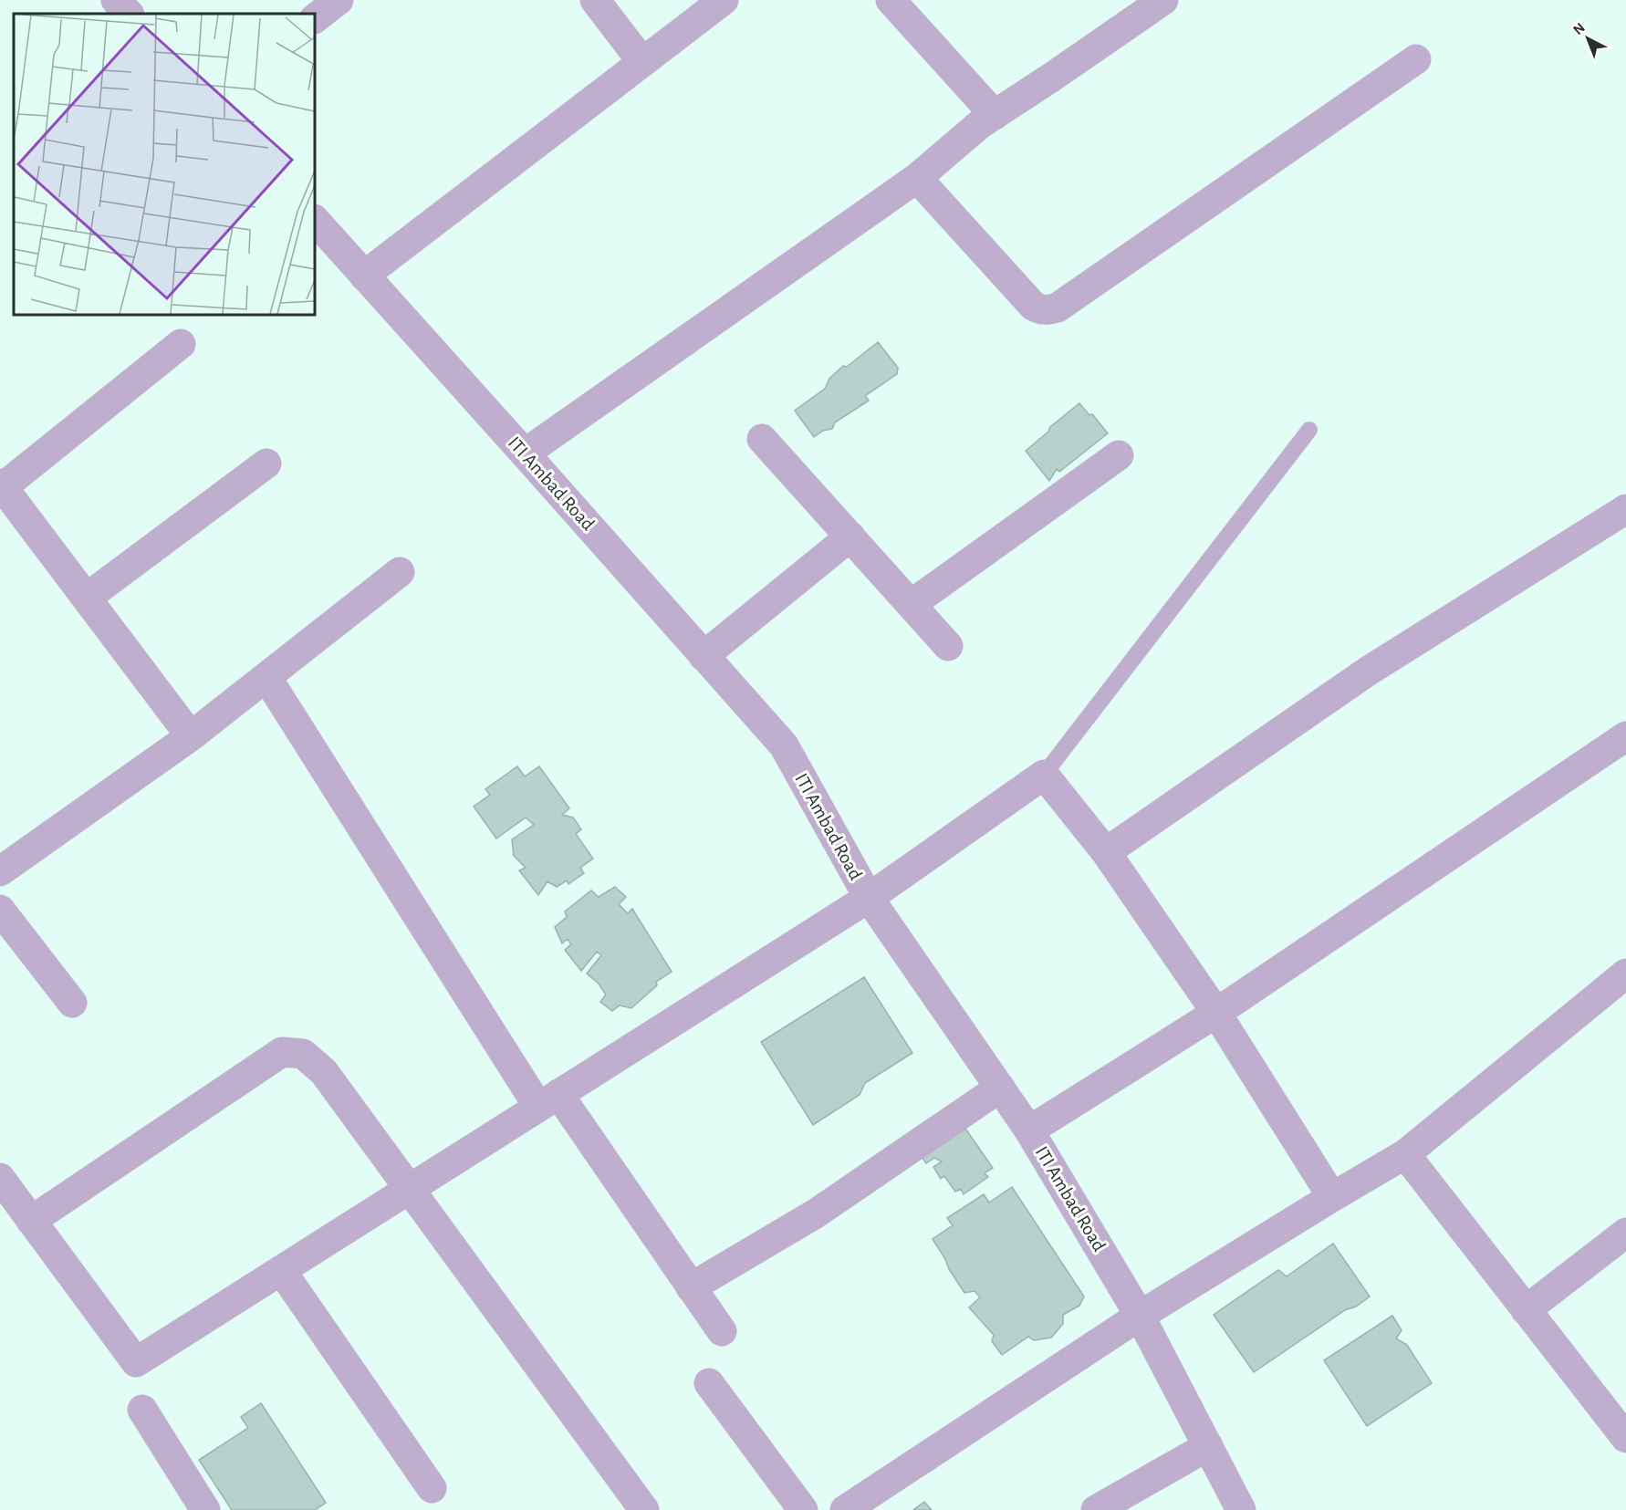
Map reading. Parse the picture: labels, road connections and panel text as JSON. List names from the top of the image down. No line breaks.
{"streets":{"street":["ITI Ambad Road"]},"north":"top left"}
